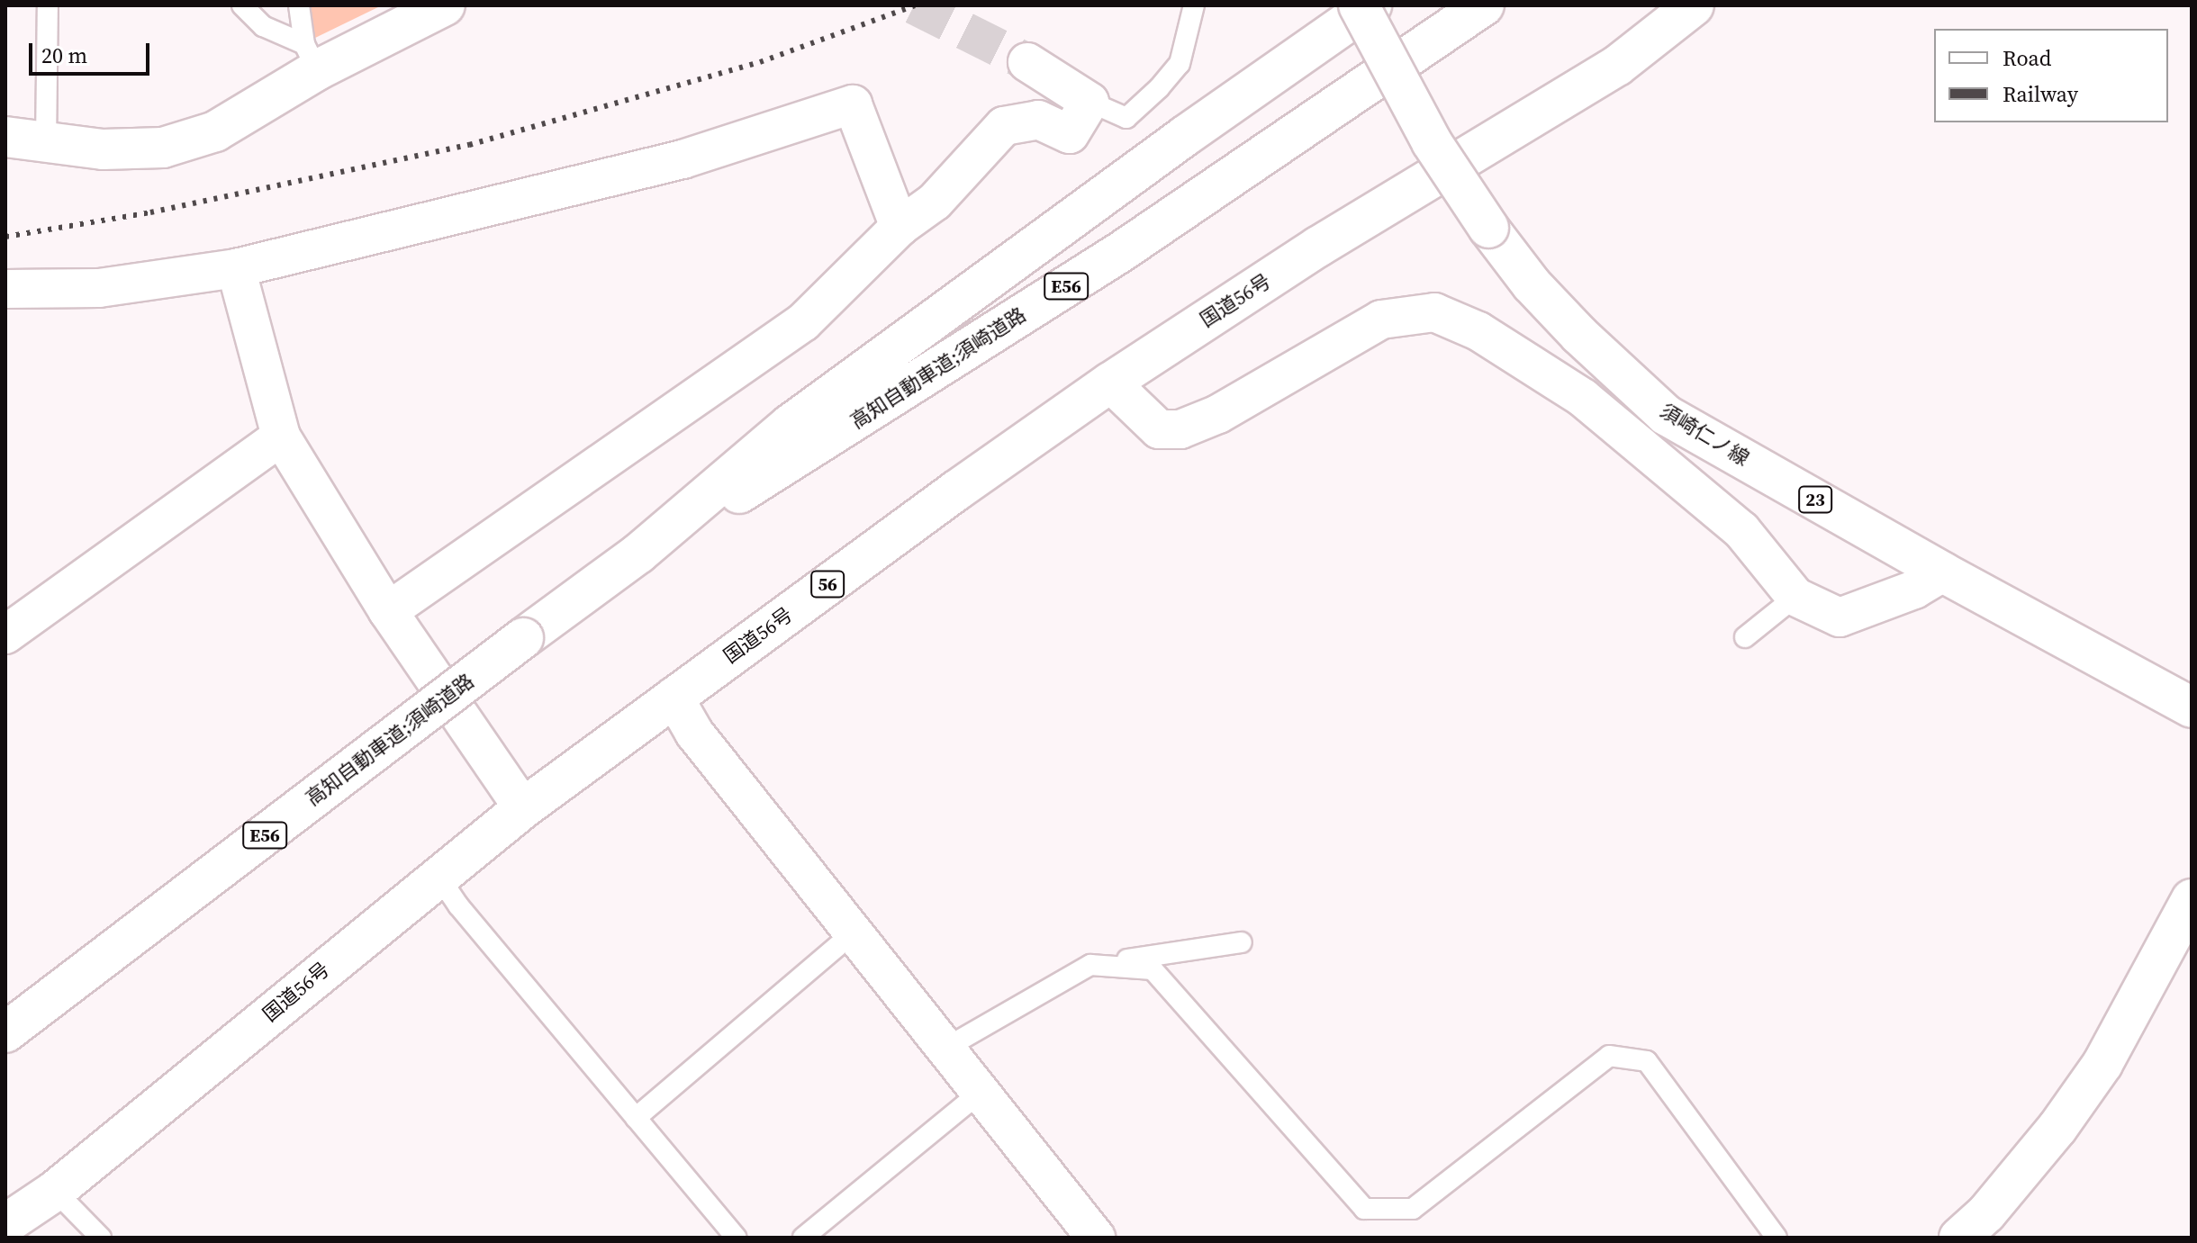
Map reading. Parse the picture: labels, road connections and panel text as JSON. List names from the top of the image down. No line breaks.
{"streets":{"main road":["E56","国道56号","高知自動車道;須崎道路","須崎仁ノ線","23","56"]},"legend":["Road","Railway"],"scale_bar":"20 m"}
